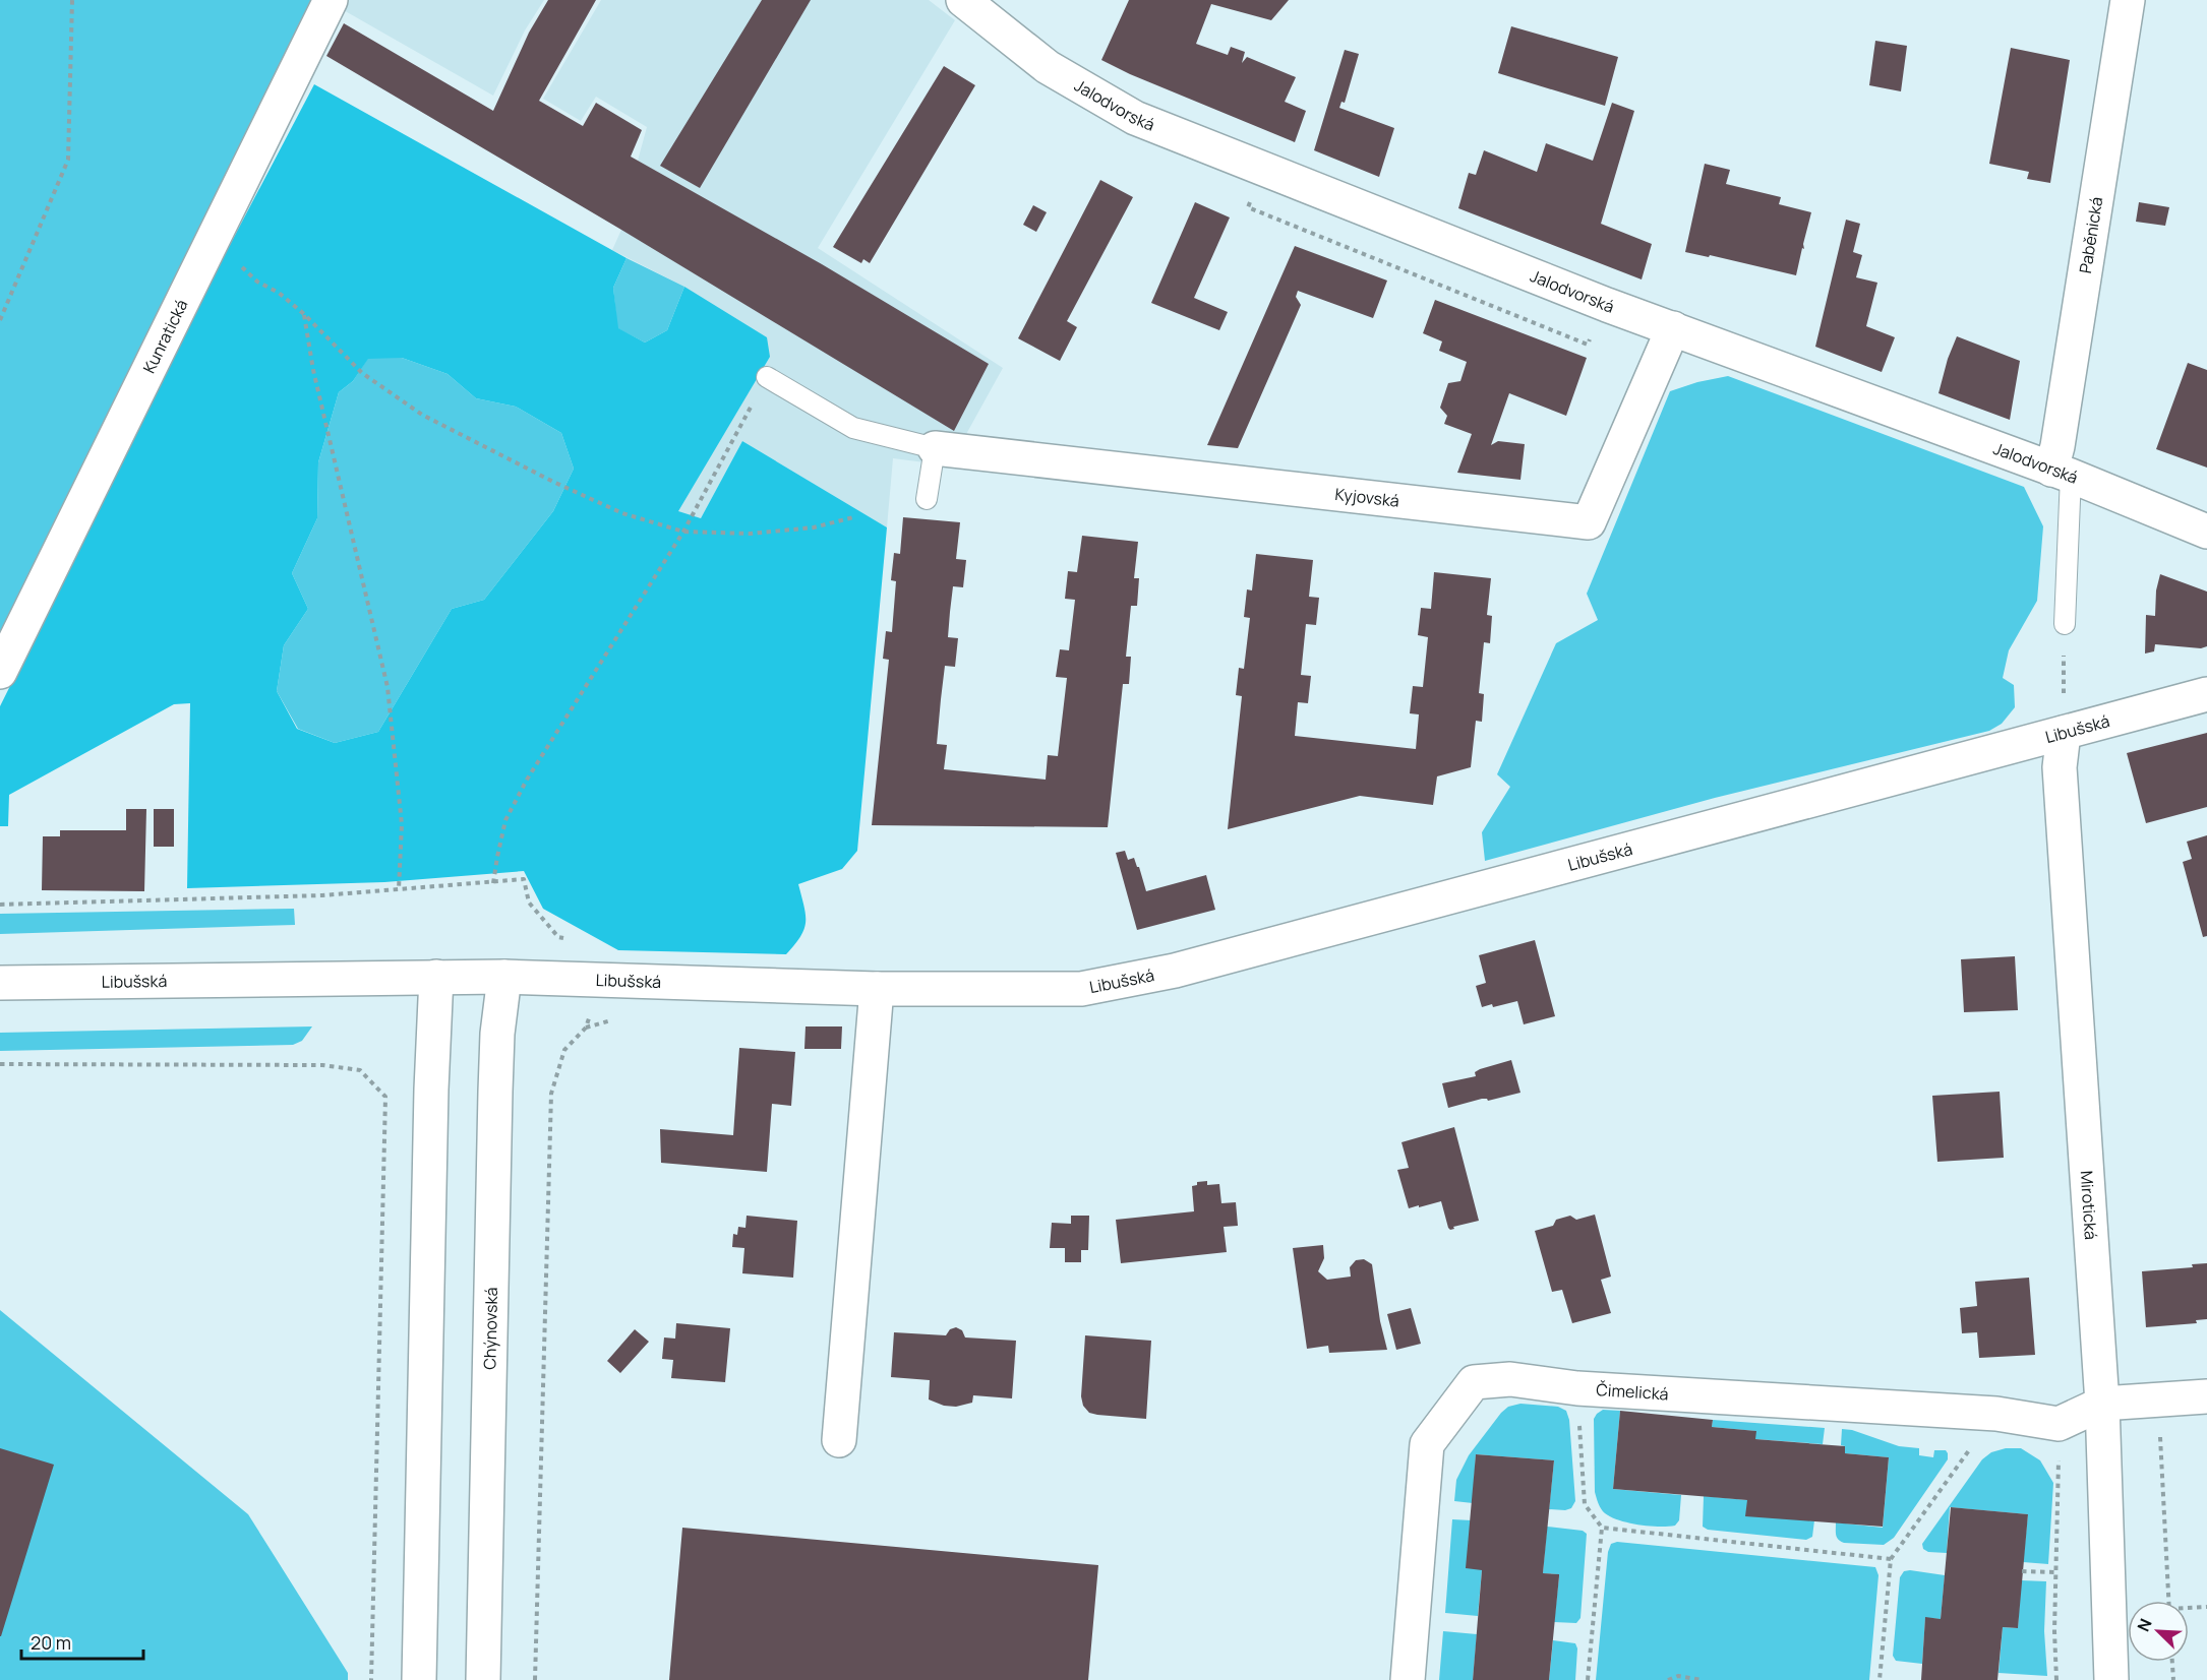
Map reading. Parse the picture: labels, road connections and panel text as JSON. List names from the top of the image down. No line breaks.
{"streets":{"street":["Jalodvorská","Paběnická","Kunratická","Kyjovská","Libušská","Mirotická","Chýnovská","Čimelická"]},"crossings":[["Jalodvorská","Paběnická"],["Jalodvorská","Kyjovská"],["Libušská","Mirotická"],["Libušská","Chýnovská"]],"scale_bar":"20 m","north":"top left"}
